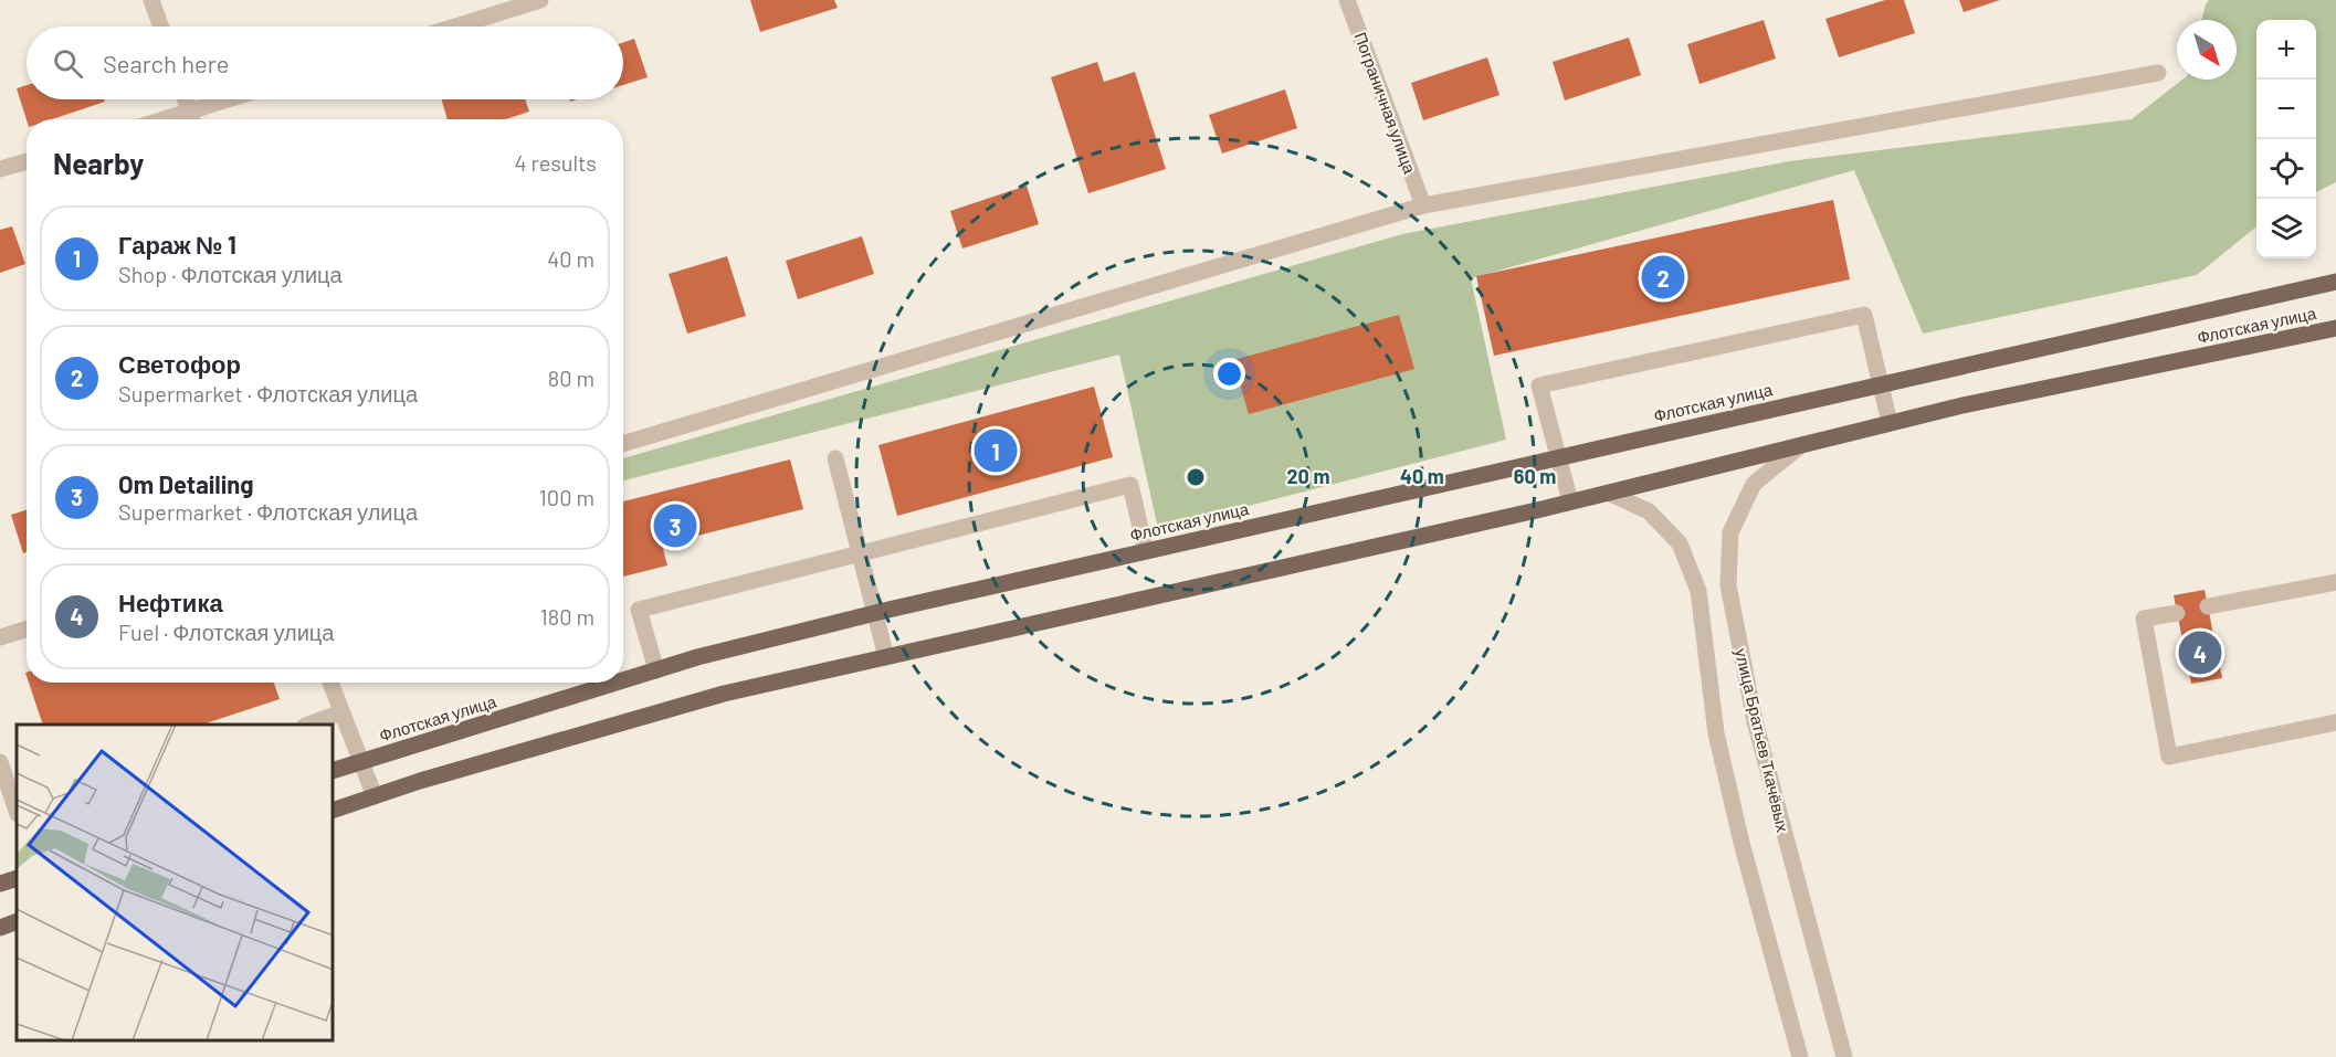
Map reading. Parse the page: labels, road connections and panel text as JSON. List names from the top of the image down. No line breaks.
{"streets":{"main road":["Флотская улица"],"street":["Пограничная улица","улица Братьев Ткачёвых"]},"crossings":[["Флотская улица","улица Братьев Ткачёвых"]],"north":"bottom right","page":{"map_buttons":["+","−"],"search":"Search here","heading":["Nearby","4 results"],"list":[{"mark":"1","name":"Гараж № 1","note":"Shop · Флотская улица","value":"40 m"},{"mark":"2","name":"Светофор","note":"Supermarket · Флотская улица","value":"80 m"},{"mark":"3","name":"Om Detailing","note":"Supermarket · Флотская улица","value":"100 m"},{"mark":"4","name":"Нефтика","note":"Fuel · Флотская улица","value":"180 m"}],"pins":["2","1","3","4"]},"rings":["20 m","40 m","60 m"]}
